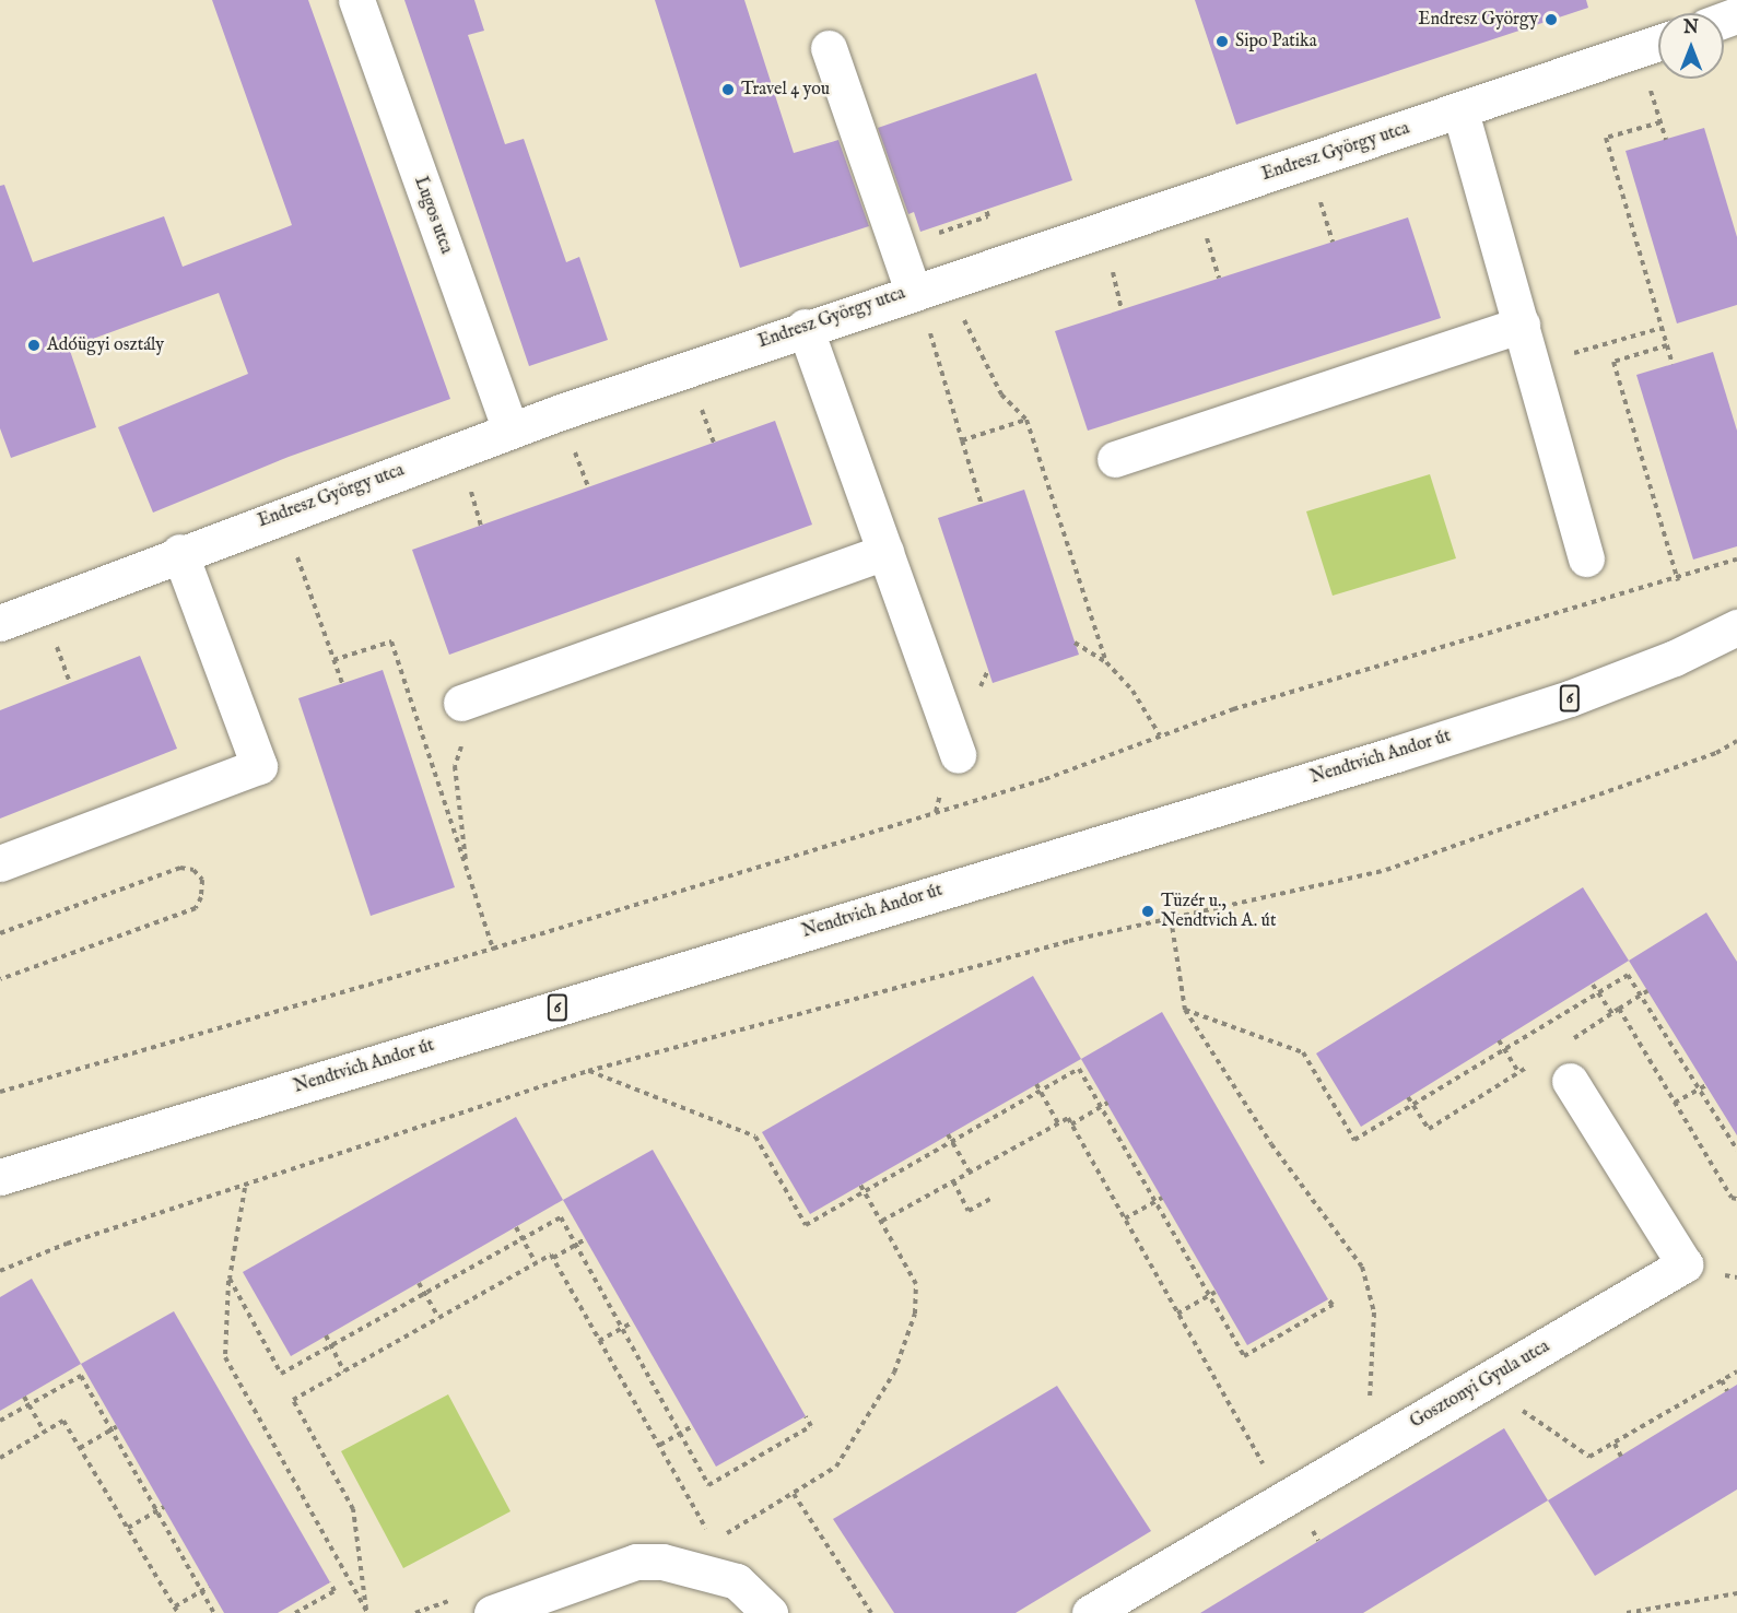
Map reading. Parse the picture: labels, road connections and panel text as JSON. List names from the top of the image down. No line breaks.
{"streets":{"street":["Endresz György utca","Lugos utca","6","Nendtvich Andor út","Gosztonyi Gyula utca"]},"crossings":[["Endresz György utca","Lugos utca"]],"places":["Endresz György","Sipo Patika","Travel 4 you","Adóügyi osztály","Tüzér u., Nendtvich A. út"],"north":"top"}
